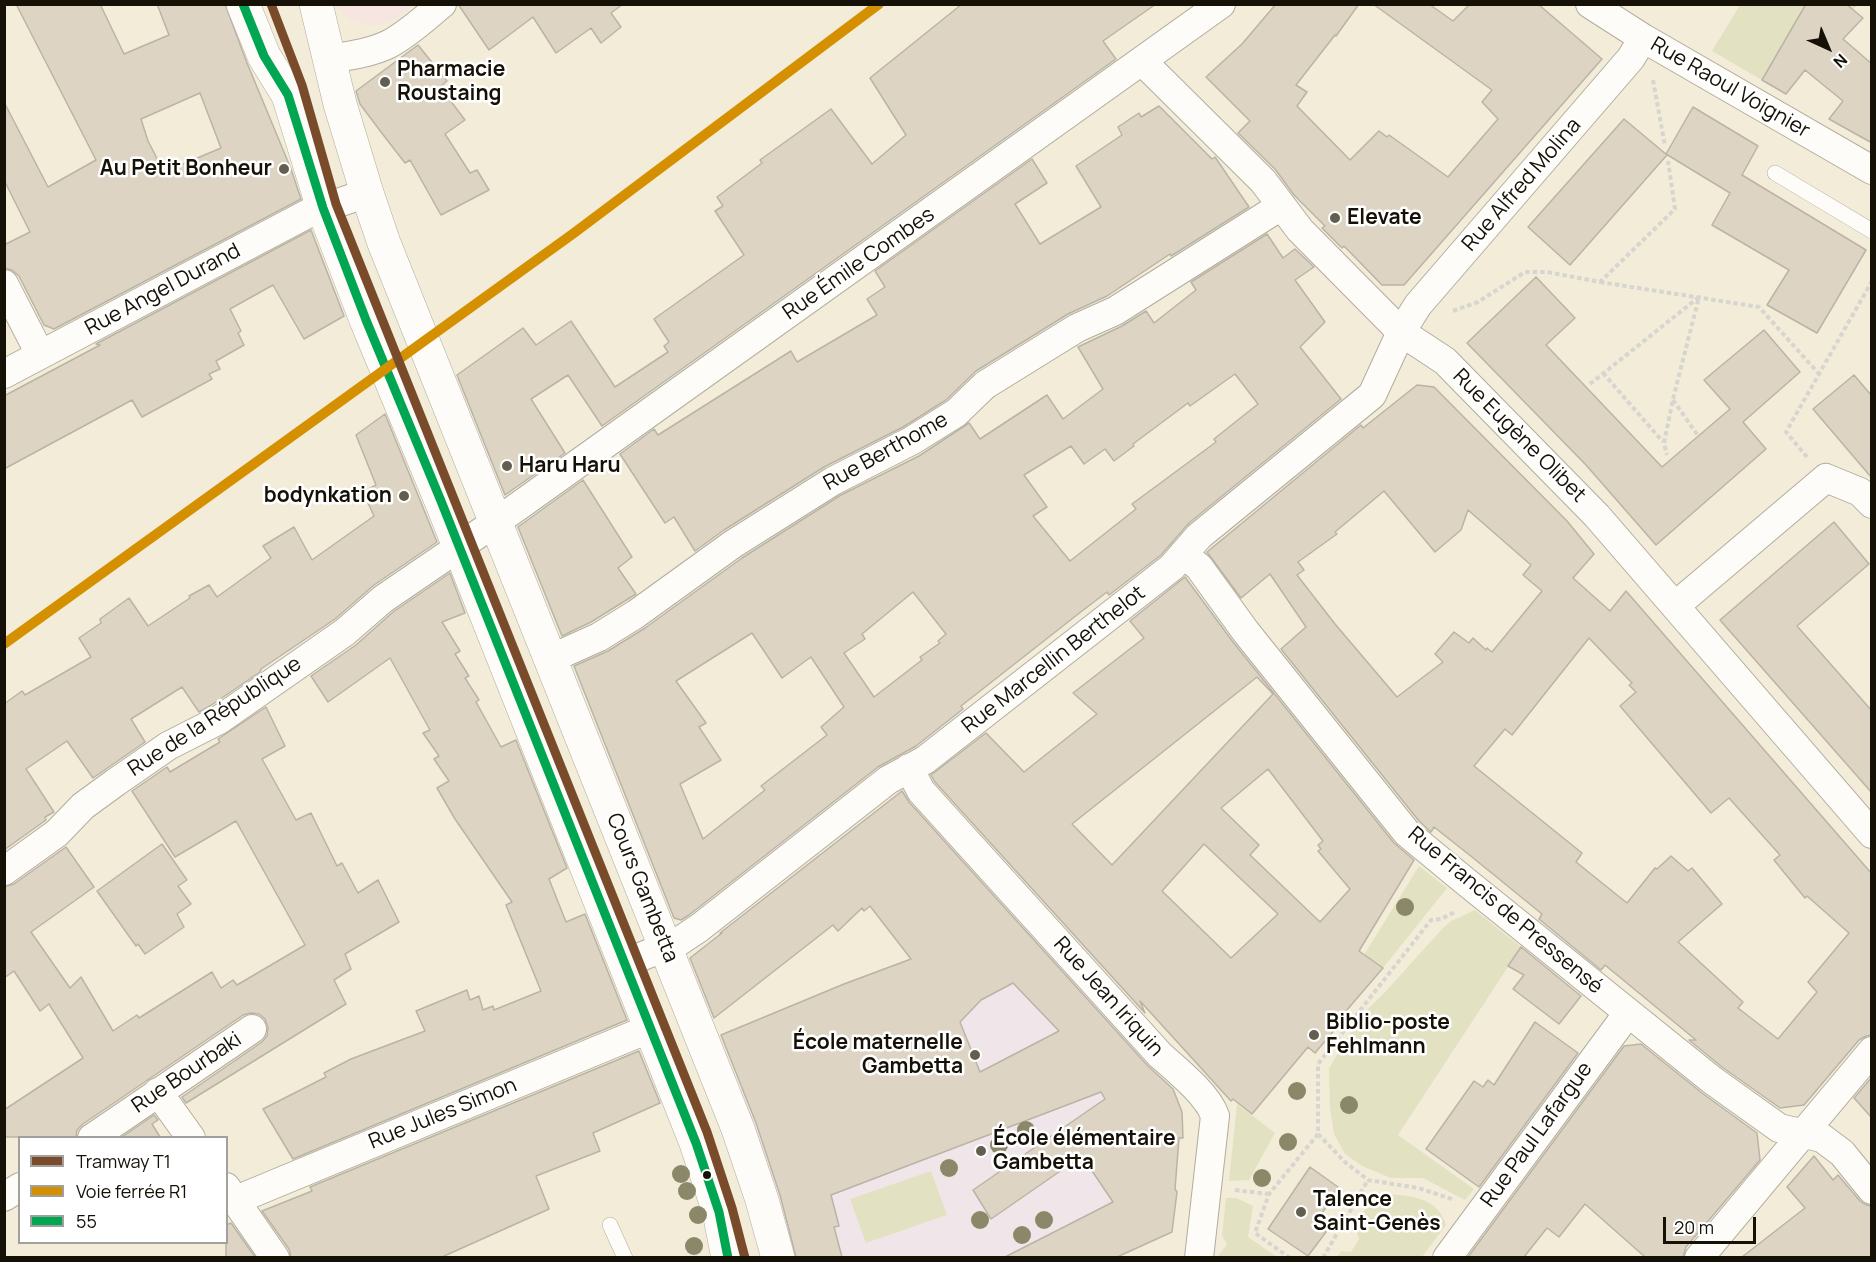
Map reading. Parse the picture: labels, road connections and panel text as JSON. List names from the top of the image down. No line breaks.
{"streets":{"main road":["Cours Gambetta"],"street":["Rue Raoul Voignier","Rue Alfred Molina","Rue Émile Combes","Rue Angel Durand","Rue Eugène Olibet","Rue Berthome","Rue Marcellin Berthelot","Rue de la République","Rue Francis de Pressensé","Rue Jean Iriquin","Rue Bourbaki","Rue Jules Simon","Rue Paul Lafargue"]},"crossings":[["Rue Raoul Voignier","Rue Alfred Molina"],["Rue Alfred Molina","Rue Eugène Olibet"],["Rue Alfred Molina","Rue Marcellin Berthelot"],["Rue Émile Combes","Rue Eugène Olibet"],["Rue Émile Combes","Cours Gambetta"],["Rue Eugène Olibet","Rue Berthome"],["Rue Eugène Olibet","Rue Marcellin Berthelot"],["Rue Berthome","Cours Gambetta"],["Rue Marcellin Berthelot","Cours Gambetta"],["Rue Marcellin Berthelot","Rue Francis de Pressensé"],["Rue Marcellin Berthelot","Rue Jean Iriquin"],["Rue Francis de Pressensé","Rue Paul Lafargue"]],"places":["Pharmacie Roustaing","Au Petit Bonheur","Elevate","Haru Haru","bodynkation","Biblio-poste Fehlmann","École maternelle Gambetta","École élémentaire Gambetta","Talence Saint-Genès"],"lines":["tram line T1","rail line R1","transit line 55"],"legend":["Tramway T1","Voie ferrée R1","55"],"scale_bar":"20 m","north":"bottom right"}
